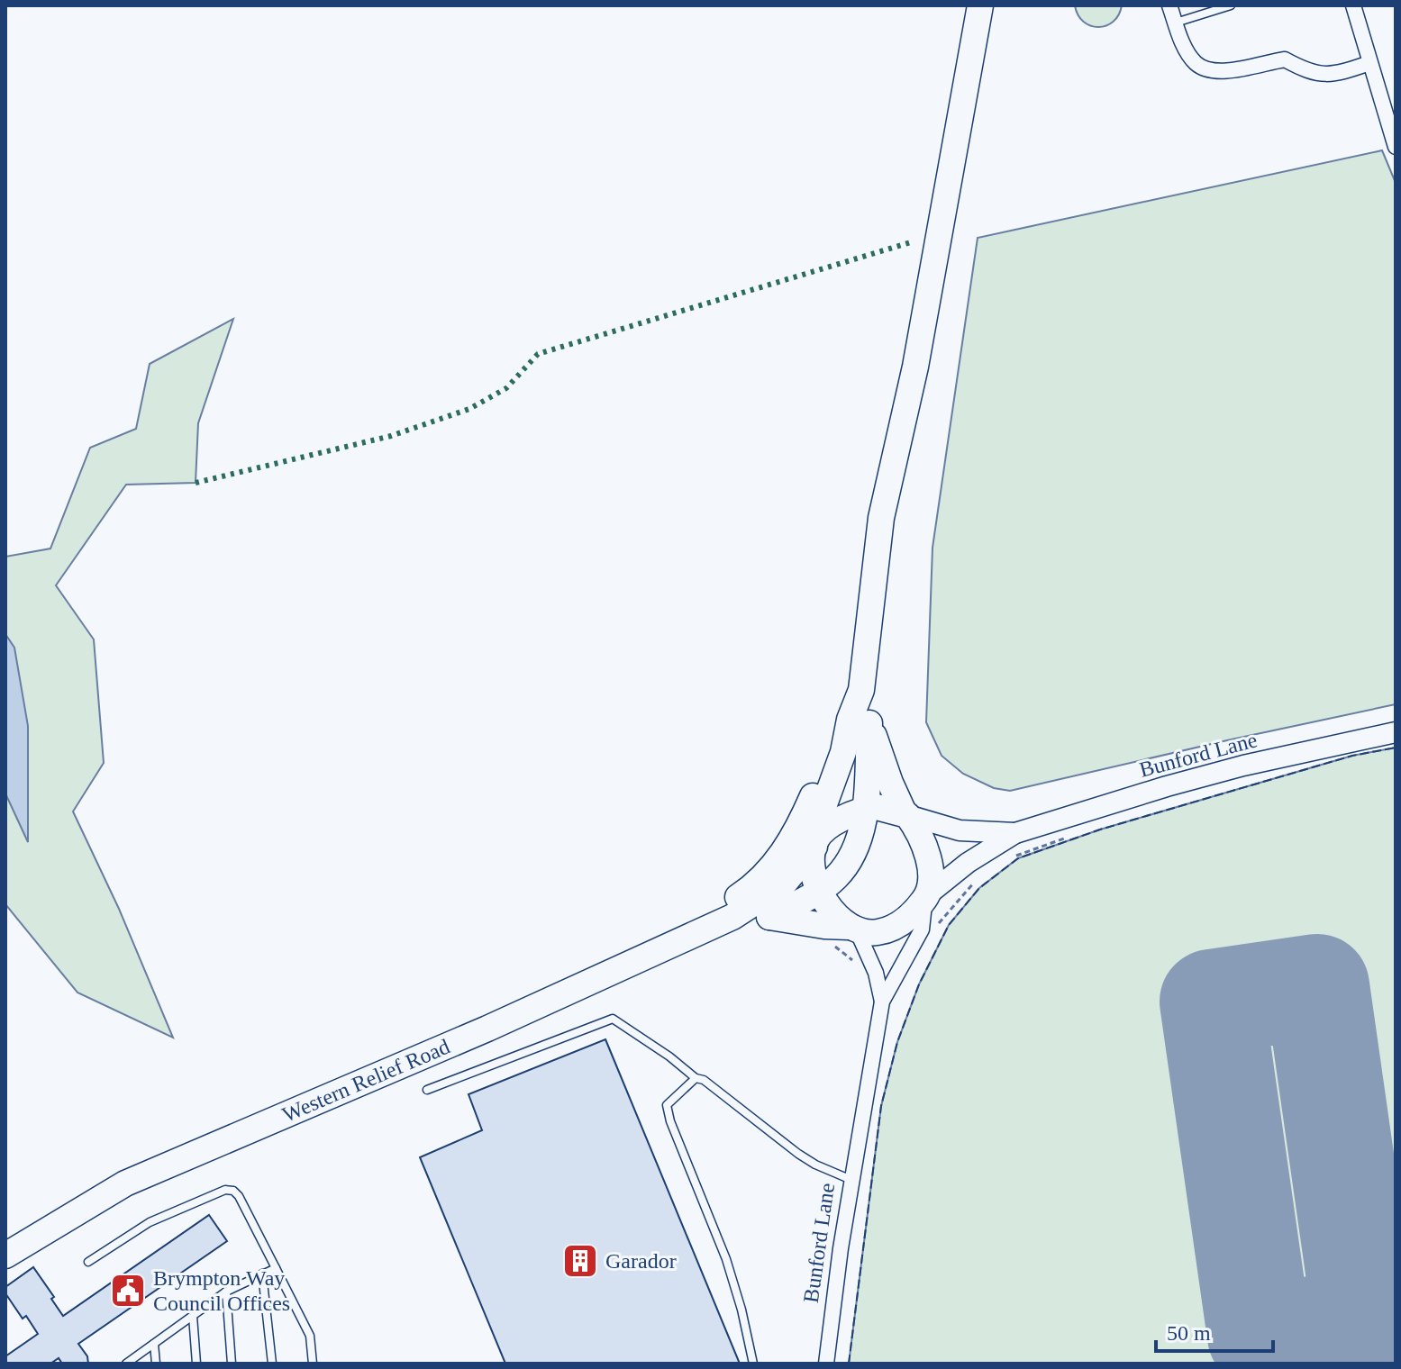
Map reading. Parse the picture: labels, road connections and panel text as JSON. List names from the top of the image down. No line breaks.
{"streets":{"highway":["Western Relief Road"],"street":["Bunford Lane"]},"crossings":[["Bunford Lane","Western Relief Road"]],"places":{"building":["Garador"],"public building":["Brympton Way Council Offices"]},"scale_bar":"50 m"}
